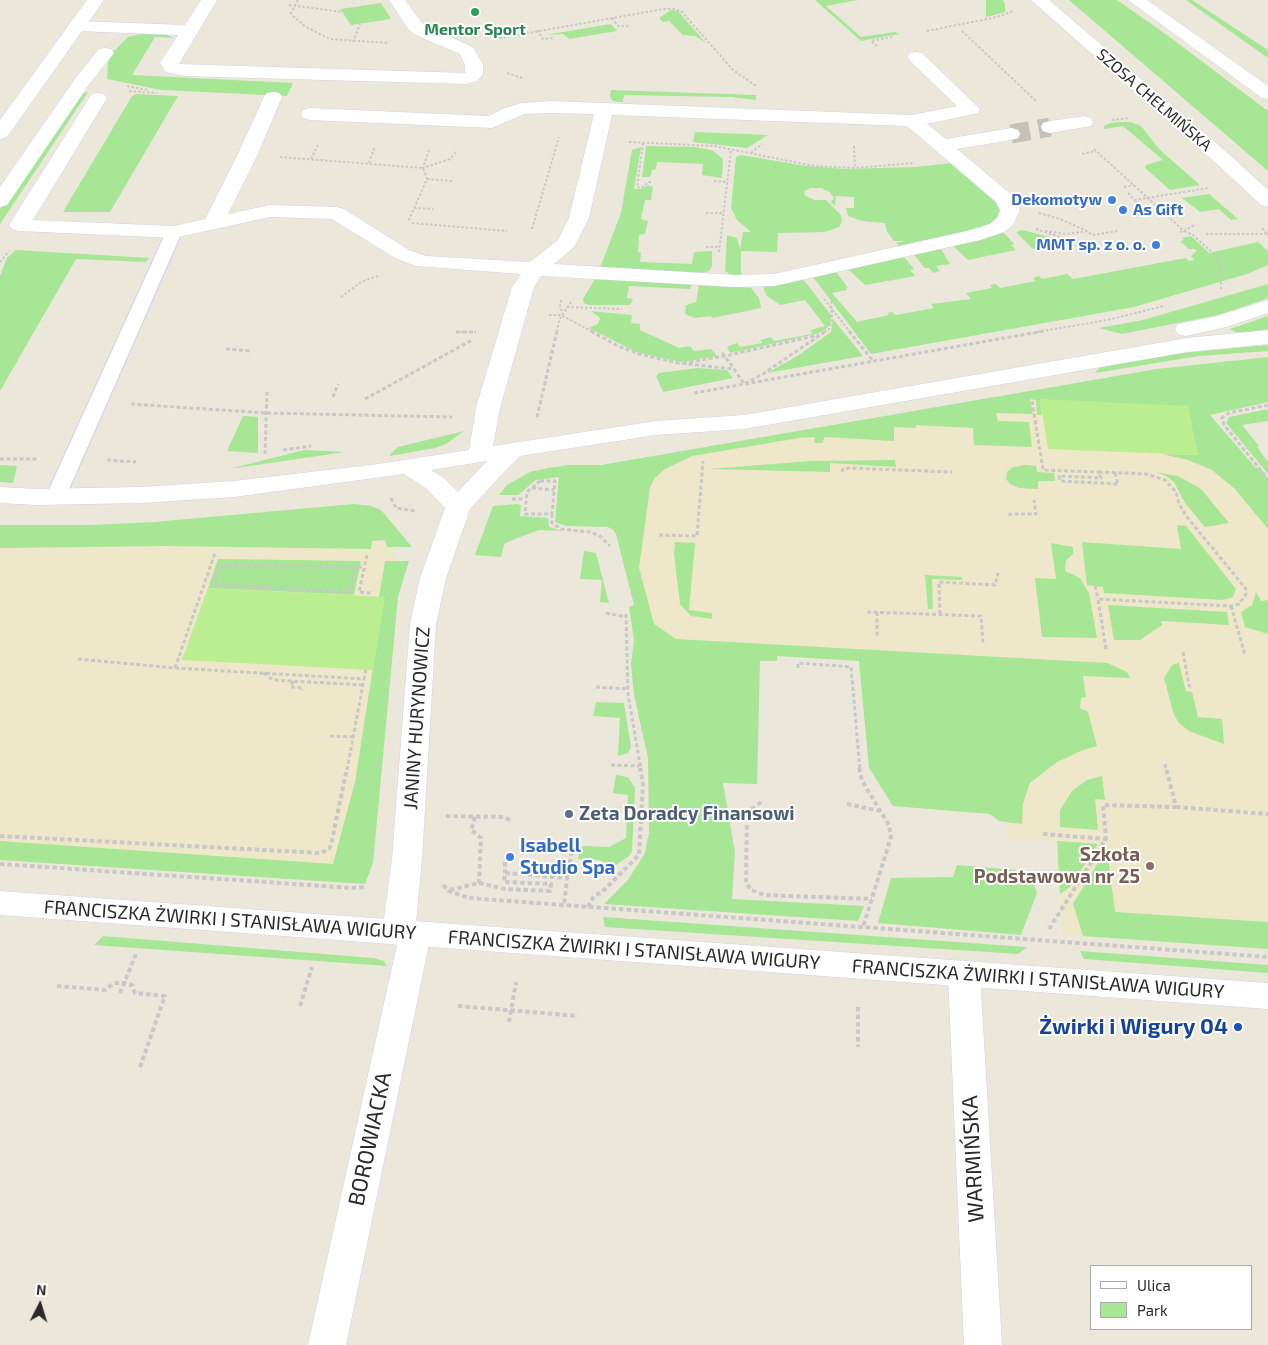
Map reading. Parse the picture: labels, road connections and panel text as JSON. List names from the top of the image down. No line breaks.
{"streets":{"street":["SZOSA CHEŁMIŃSKA","JANINY HURYNOWICZ","FRANCISZKA ŻWIRKI I STANISŁAWA WIGURY","BOROWIACKA","WARMIŃSKA"]},"crossings":[["JANINY HURYNOWICZ","FRANCISZKA ŻWIRKI I STANISŁAWA WIGURY"],["JANINY HURYNOWICZ","BOROWIACKA"],["FRANCISZKA ŻWIRKI I STANISŁAWA WIGURY","BOROWIACKA"],["FRANCISZKA ŻWIRKI I STANISŁAWA WIGURY","WARMIŃSKA"]],"places":["Mentor Sport","Dekomotyw","As Gift","MMT sp. z o. o.","Zeta Doradcy Finansowi","Isabell Studio Spa","Szkoła Podstawowa nr 25","Żwirki i Wigury 04"],"legend":["Ulica","Park"],"north":"top"}
